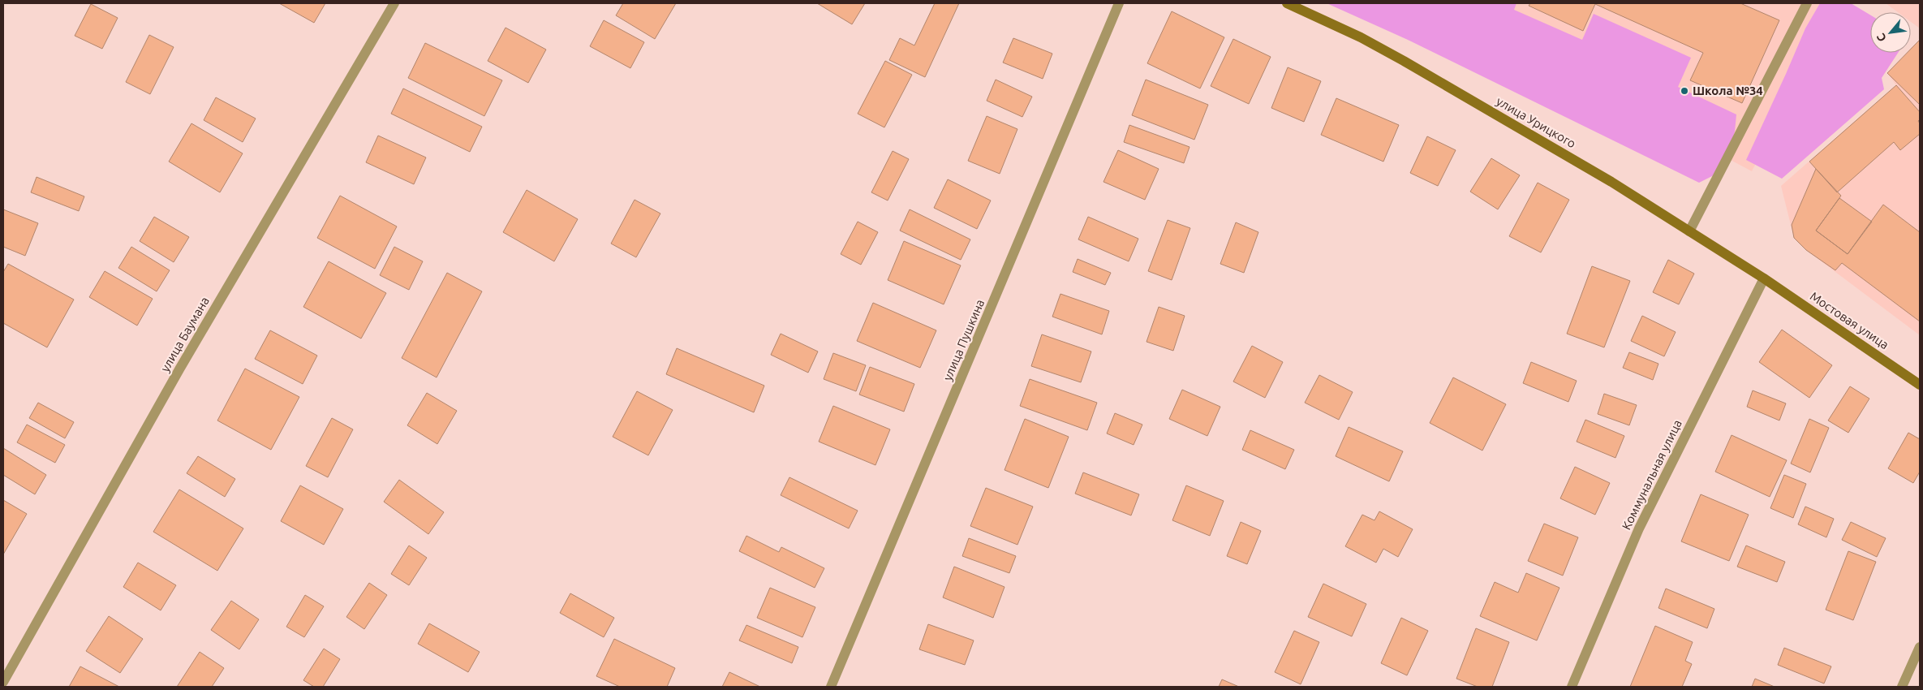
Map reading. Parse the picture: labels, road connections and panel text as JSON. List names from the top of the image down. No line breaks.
{"streets":{"main road":["улица Урицкого","Мостовая улица"],"street":["улица Баумана","улица Пушкина","Коммунальная улица"]},"crossings":[["улица Урицкого","Мостовая улица"],["улица Урицкого","Коммунальная улица"],["Мостовая улица","Коммунальная улица"]],"places":["Школа №34"],"north":"bottom left"}
